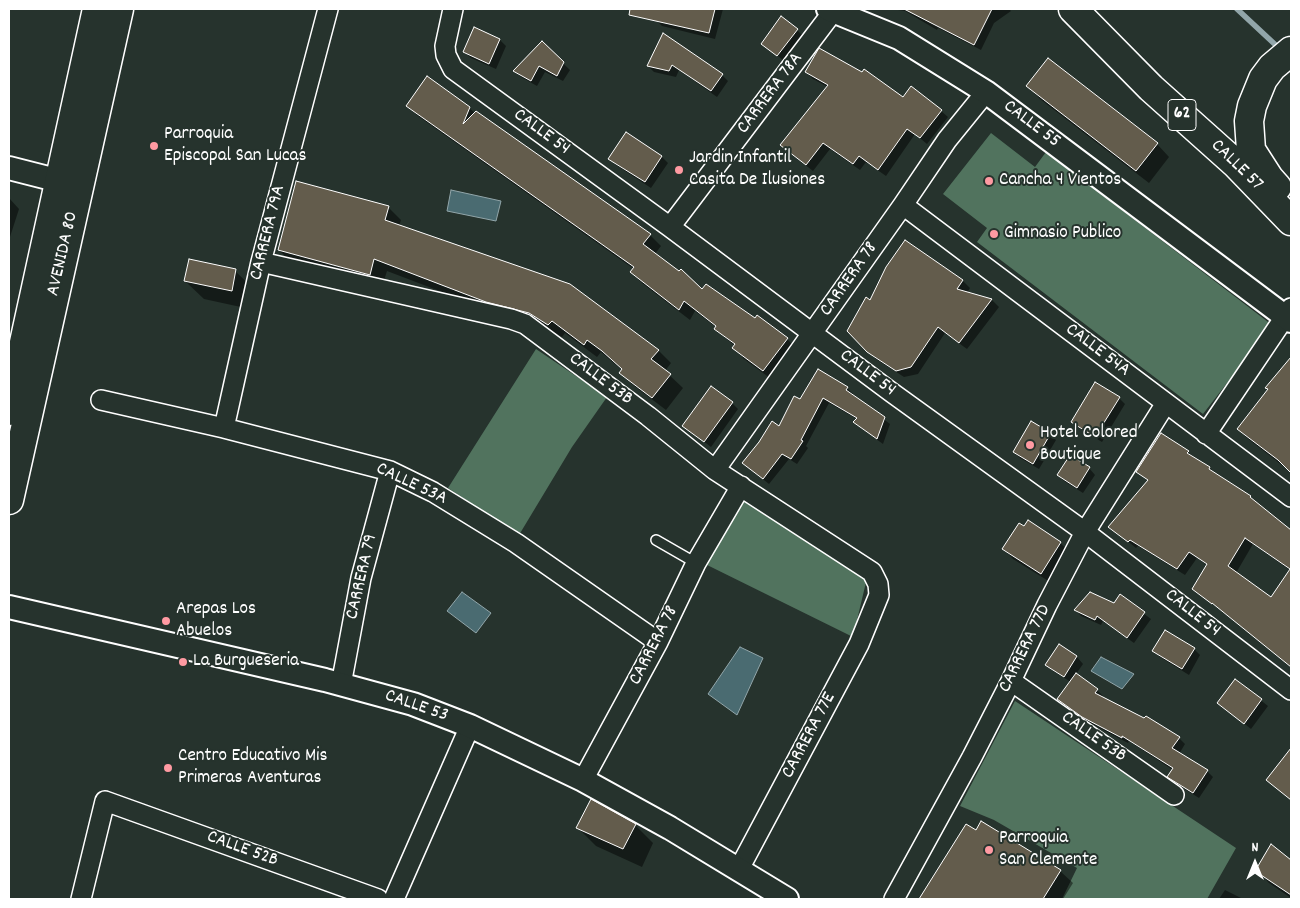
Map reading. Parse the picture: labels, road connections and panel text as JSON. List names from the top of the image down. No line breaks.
{"streets":{"main road":["62","CALLE 57","AVENIDA 80"],"street":["CARRERA 78A","CALLE 55","CALLE 54","CARRERA 79A","CARRERA 78","CALLE 54A","CALLE 53B","CALLE 53A","CARRERA 79","CARRERA 77D","CALLE 53","CARRERA 77E","CALLE 52B"]},"crossings":[["CARRERA 78A","CALLE 55"],["CARRERA 78A","CALLE 54"],["CALLE 55","CARRERA 78"],["CALLE 54","CARRERA 78"],["CALLE 54","CARRERA 77D"],["CARRERA 79A","CALLE 53B"],["CARRERA 79A","CALLE 53A"],["CARRERA 78","CALLE 54A"],["CARRERA 78","CALLE 53B"],["CARRERA 78","CALLE 53A"],["CARRERA 78","CALLE 53"],["CALLE 54A","CARRERA 77D"],["CALLE 53B","CARRERA 77D"],["CALLE 53B","CARRERA 77E"],["CALLE 53A","CARRERA 79"],["CARRERA 79","CALLE 53"],["CALLE 53","CARRERA 77E"]],"places":["Parroquia Episcopal San Lucas","Jardin Infantil Casita De Ilusiones","Cancha 4 Vientos","Gimnasio Publico","Hotel Colored Boutique","Arepas Los Abuelos","La Burgueseria","Centro Educativo Mis Primeras Aventuras","Parroquia San Clemente"],"north":"top"}
